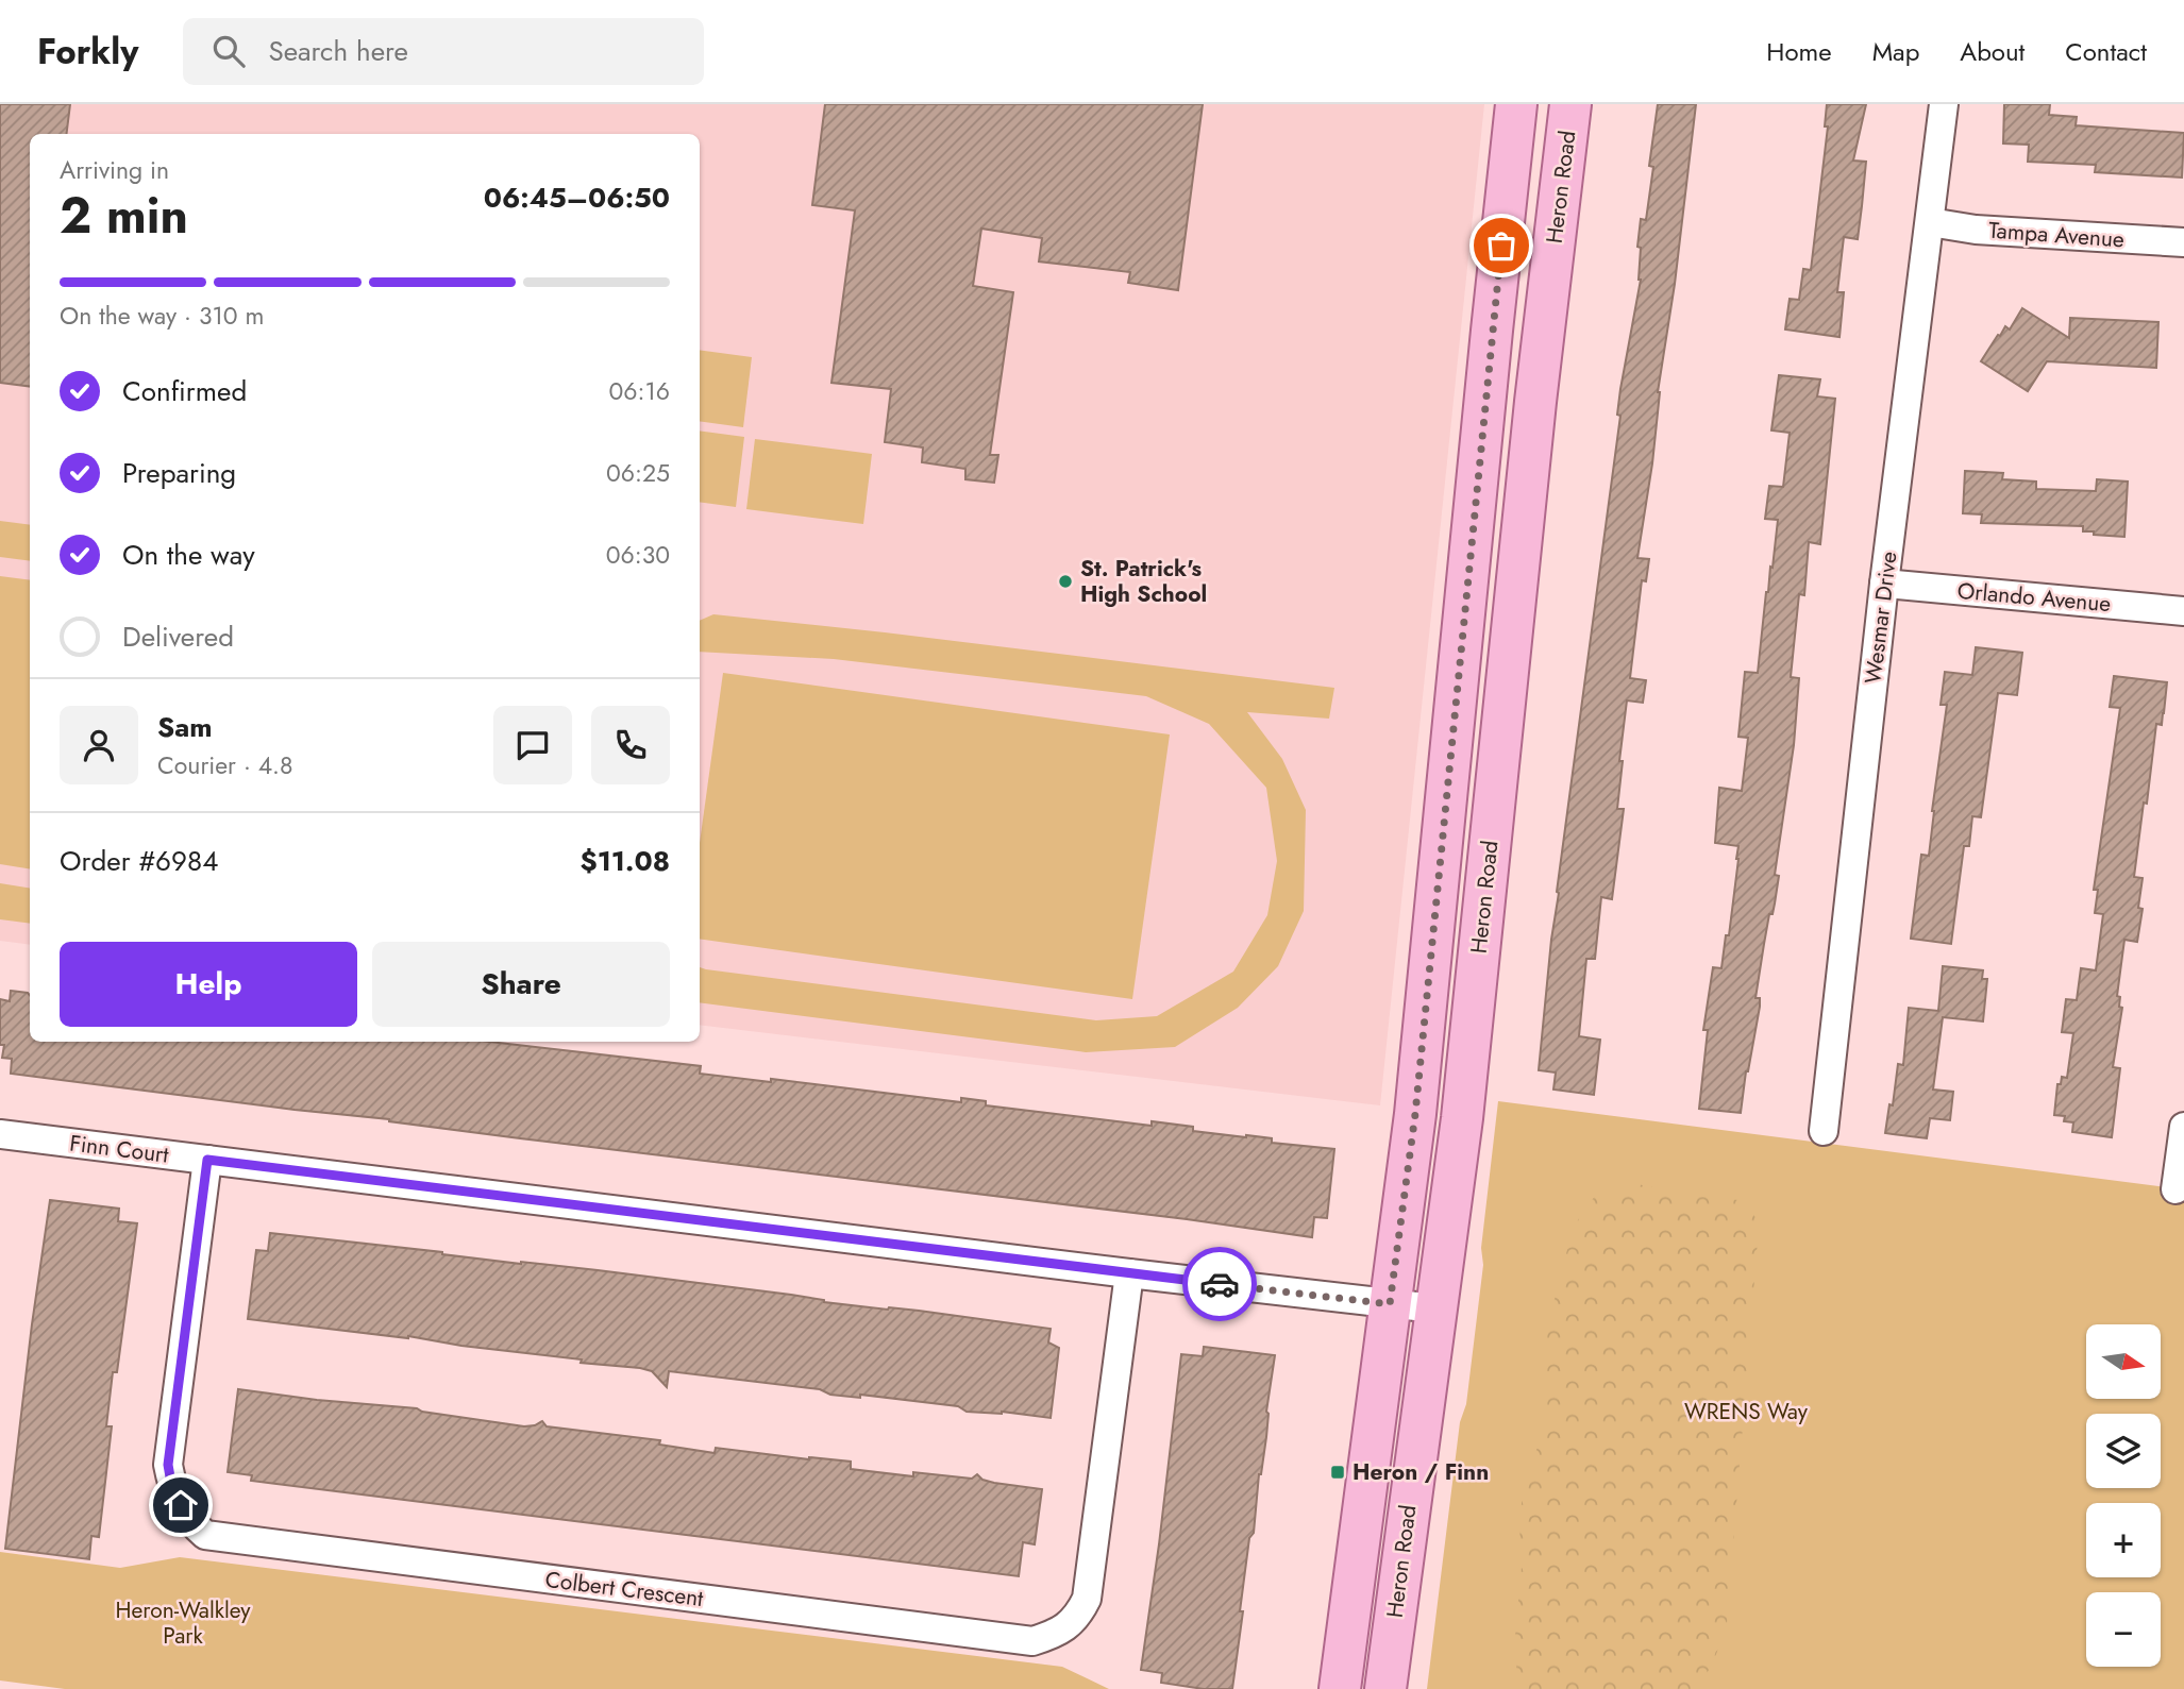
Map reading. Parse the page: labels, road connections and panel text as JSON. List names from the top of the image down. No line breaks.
{"streets":{"main road":["Heron Road"],"street":["Tampa Avenue","Orlando Avenue","Wesmar Drive","Finn Court","Colbert Crescent"]},"crossings":[["Heron Road","Finn Court"],["Tampa Avenue","Wesmar Drive"],["Orlando Avenue","Wesmar Drive"],["Finn Court","Colbert Crescent"]],"parks":["WRENS Way","Heron-Walkley Park"],"places":{"other":["St. Patrick's High School"],"transit":["Heron / Finn"]},"north":"right","page":{"header":"Forkly","search":"Search here","nav":["Home","Map","About","Contact"],"heading":["2 min","Arriving in","06:45–06:50"],"panel":["Sam","Courier · 4.8","Order #6984","$11.08"],"bar":"On the way · 310 m","list":[["Confirmed","06:16"],["Preparing","06:25"],["On the way","06:30"],"Delivered"],"buttons":["Help","Share"],"map_buttons":["+","−"]}}
